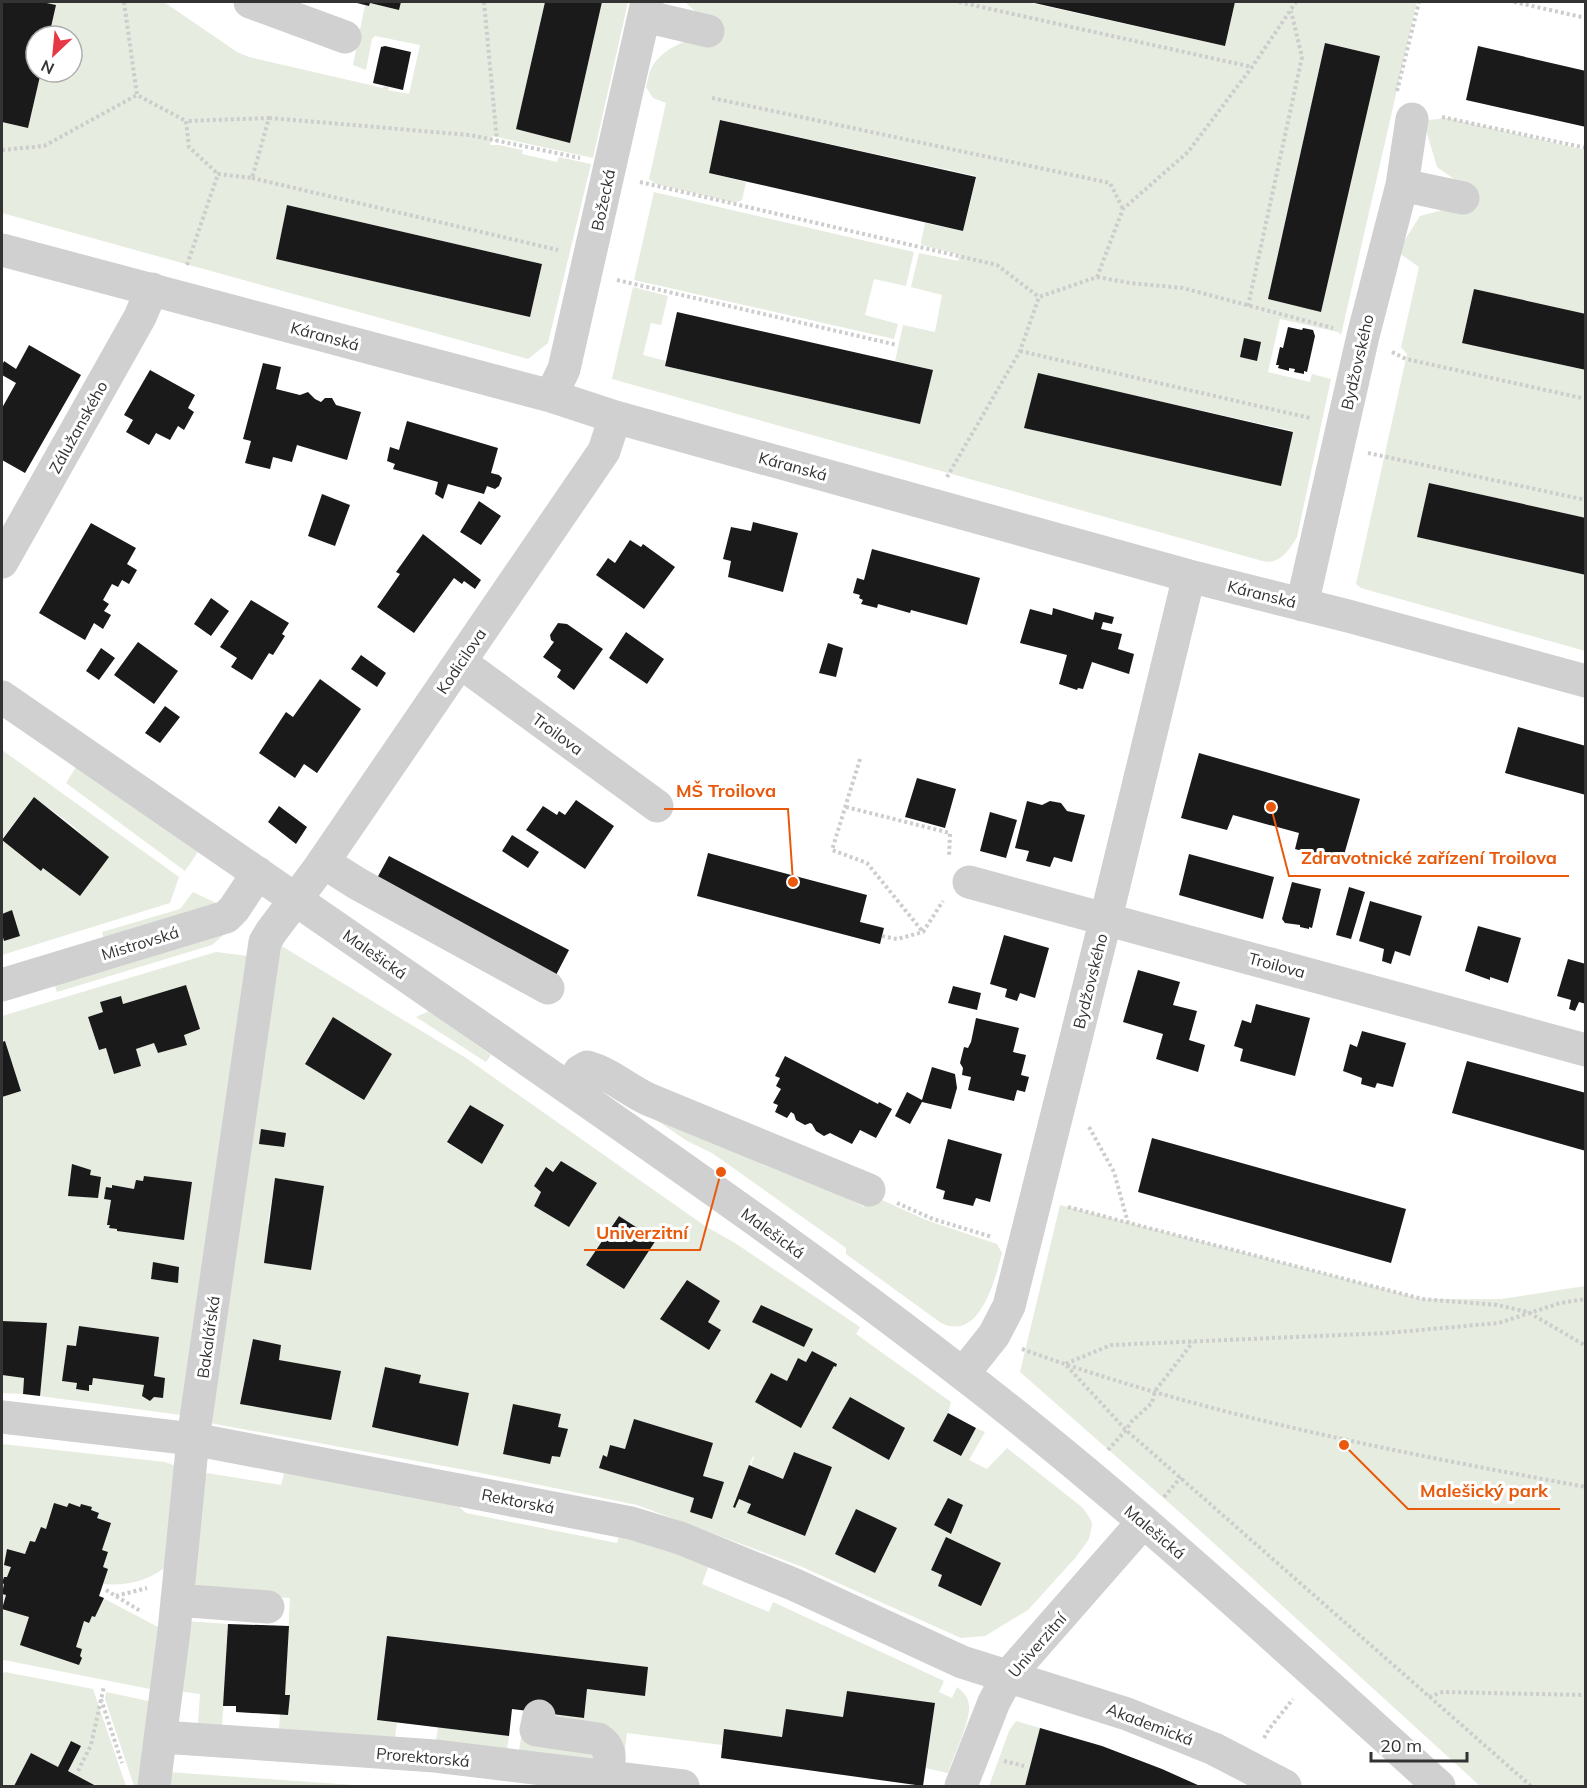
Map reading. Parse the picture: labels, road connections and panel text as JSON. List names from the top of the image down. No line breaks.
{"streets":{"street":["Božecká","Káranská","Bydžovského","Zálužanského","Kodicilova","Troilova","Mistrovská","Malešická","Bakalářská","Rektorská","Univerzitní","Akademická","Prorektorská"]},"crossings":[["Božecká","Káranská"],["Káranská","Bydžovského"],["Káranská","Zálužanského"],["Káranská","Kodicilova"],["Bydžovského","Troilova"],["Bydžovského","Malešická"],["Kodicilova","Troilova"],["Kodicilova","Malešická"],["Kodicilova","Bakalářská"],["Mistrovská","Malešická"],["Malešická","Bakalářská"],["Malešická","Univerzitní"],["Bakalářská","Rektorská"],["Bakalářská","Prorektorská"],["Rektorská","Univerzitní"],["Rektorská","Akademická"],["Univerzitní","Akademická"]],"places":["Zdravotnické zařízení Troilova","MŠ Troilova","Univerzitní","Malešický park"],"scale_bar":"20 m","north":"bottom left"}
